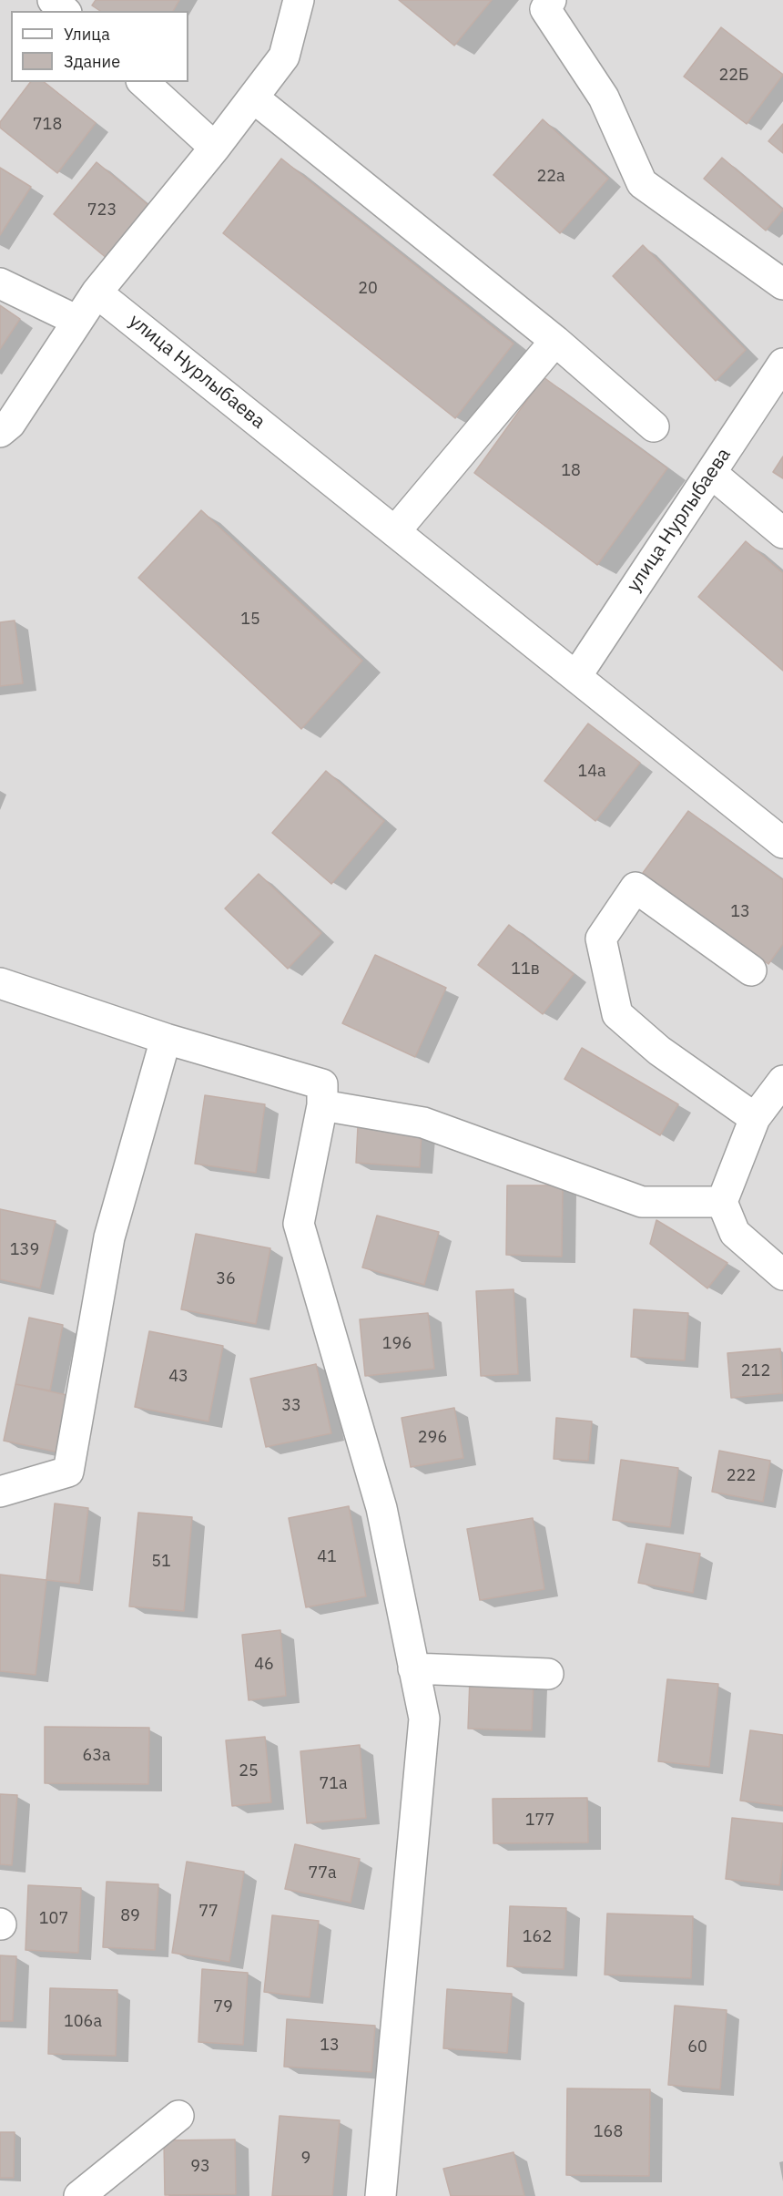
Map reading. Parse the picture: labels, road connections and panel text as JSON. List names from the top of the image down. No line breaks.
{"streets":{"street":["улица Нурлыбаева"]},"house_numbers":["22Б","718","22а","723","20","18","15","14а","13","11в","139","36","196","212","43","33","296","222","41","51","46","63а","25","71а","177","77а","77","89","107","162","79","106а","13","60","168","9","93"],"legend":["Улица","Здание"]}
